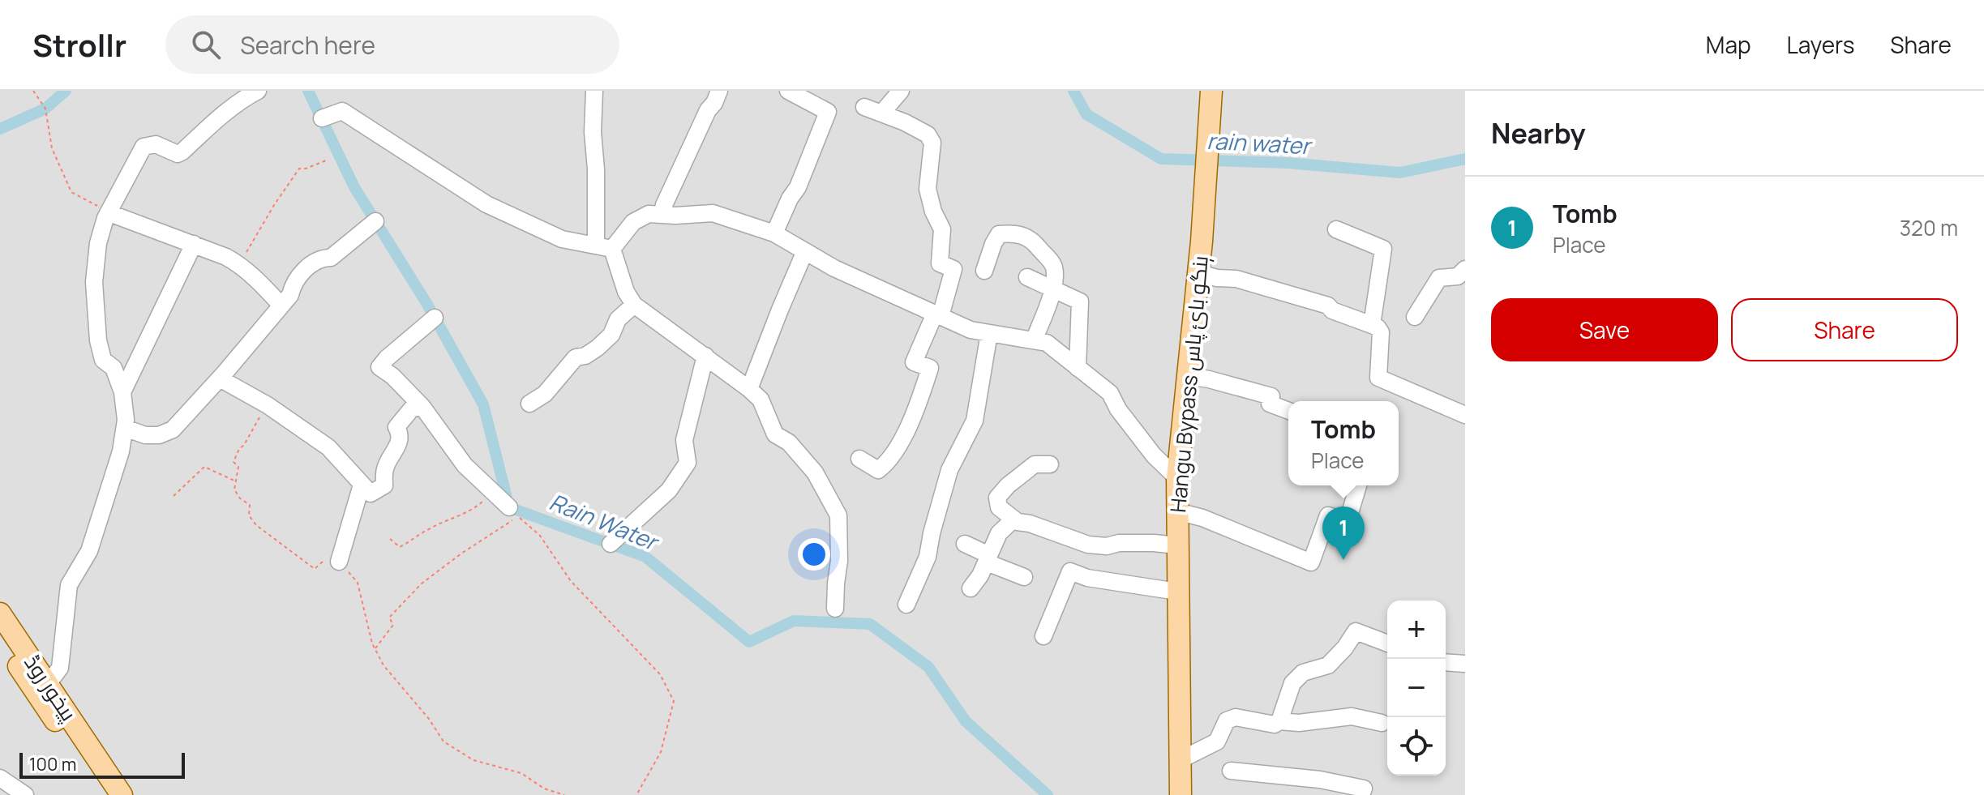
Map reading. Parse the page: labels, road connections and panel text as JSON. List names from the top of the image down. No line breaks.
{"streets":{"main road":["Hangu Bypass ہنگو بائ پاس","پیخور روڈ"]},"water":["rain water","Rain Water"],"scale_bar":"100 m","page":{"header":"Strollr","search":"Search here","nav":["Map","Layers","Share"],"heading":"Nearby","list":[{"mark":"1","name":"Tomb","note":"Place","value":"320 m"}],"buttons":["Save","Share"],"popup":["Tomb","Place"],"pins":"1","map_buttons":["+","−"],"scale":"100 m"}}
